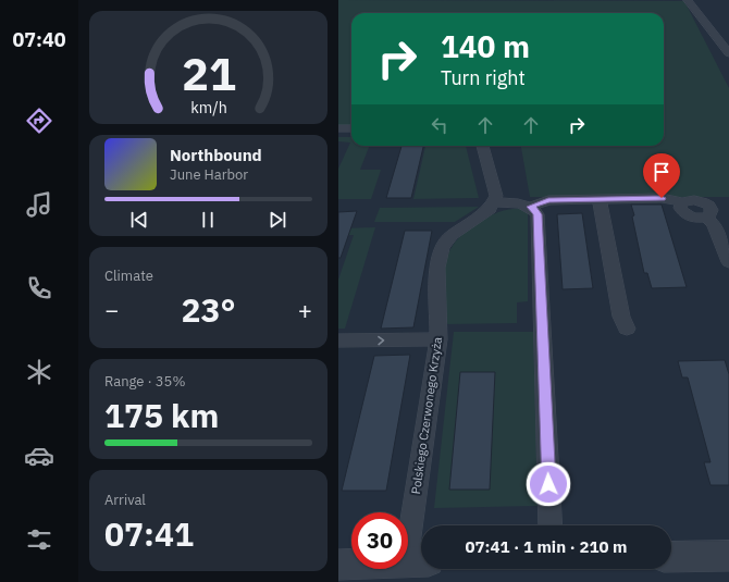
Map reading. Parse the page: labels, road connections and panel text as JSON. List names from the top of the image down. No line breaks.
{"streets":{"street":["Polskiego Czerwonego Krzyża"]},"page":{"tabs":"07:40","turn":["140 m","Turn right"],"song":["Northbound","June Harbor"],"tile":["Climate",["Range · 35%","175 km"],["Arrival","07:41"]],"heat":["−","23°","+"],"limit":"30","trip":"07:41 · 1 min · 210 m","gauge":["21","km/h"]}}
